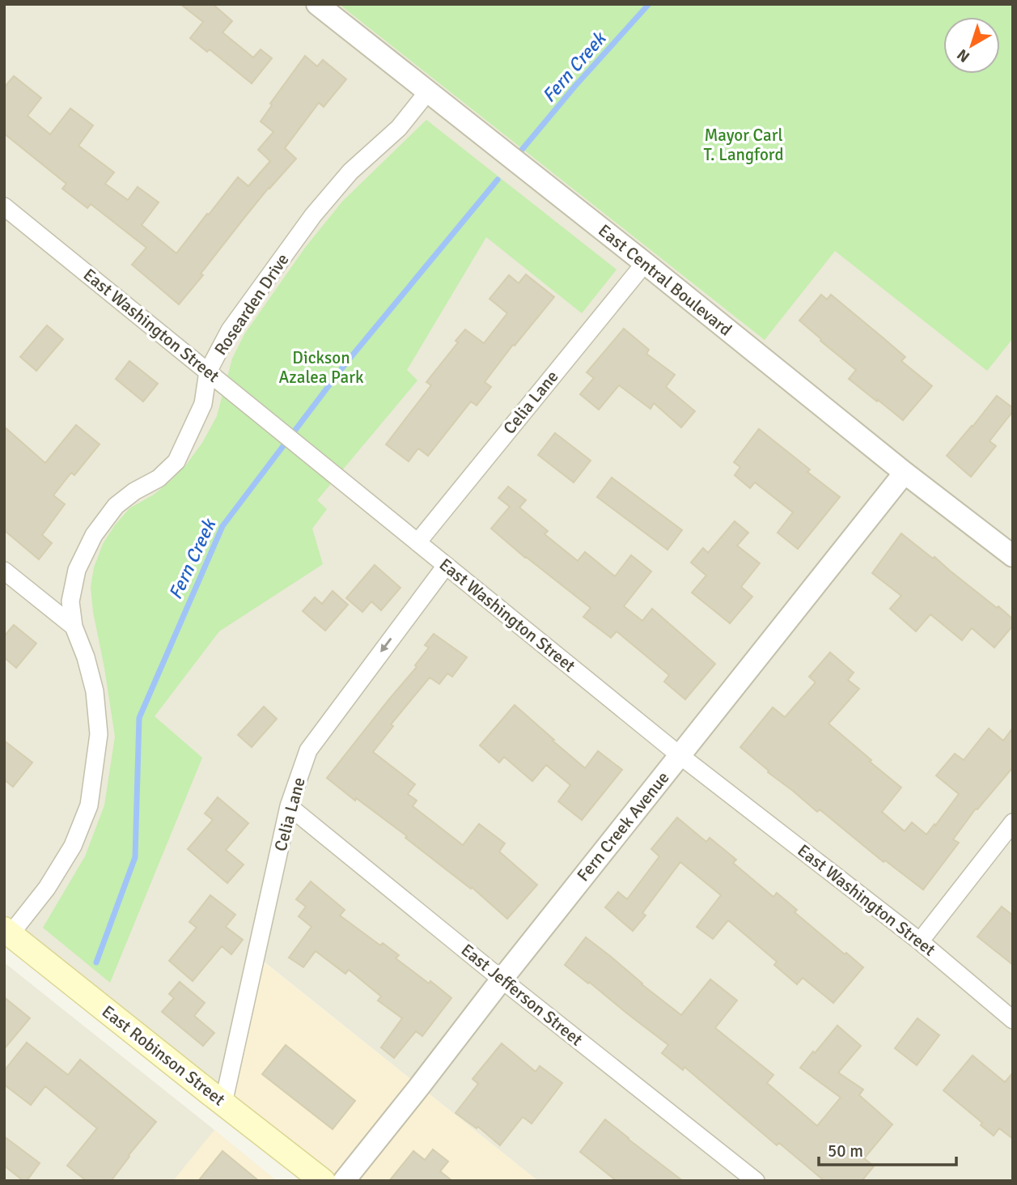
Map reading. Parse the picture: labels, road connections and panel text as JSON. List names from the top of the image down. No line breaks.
{"streets":{"main road":["East Robinson Street"],"street":["East Central Boulevard","Rosearden Drive","East Washington Street","Celia Lane","Fern Creek Avenue","East Jefferson Street"]},"crossings":[["East Central Boulevard","Rosearden Drive"],["East Central Boulevard","Celia Lane"],["East Central Boulevard","Fern Creek Avenue"],["Rosearden Drive","East Washington Street"],["Rosearden Drive","East Robinson Street"],["East Washington Street","Celia Lane"],["East Washington Street","Fern Creek Avenue"],["Celia Lane","East Jefferson Street"],["Celia Lane","East Robinson Street"],["Fern Creek Avenue","East Jefferson Street"]],"water":["Fern Creek"],"parks":["Mayor Carl T. Langford","Dickson Azalea Park"],"scale_bar":"50 m","north":"bottom left"}
